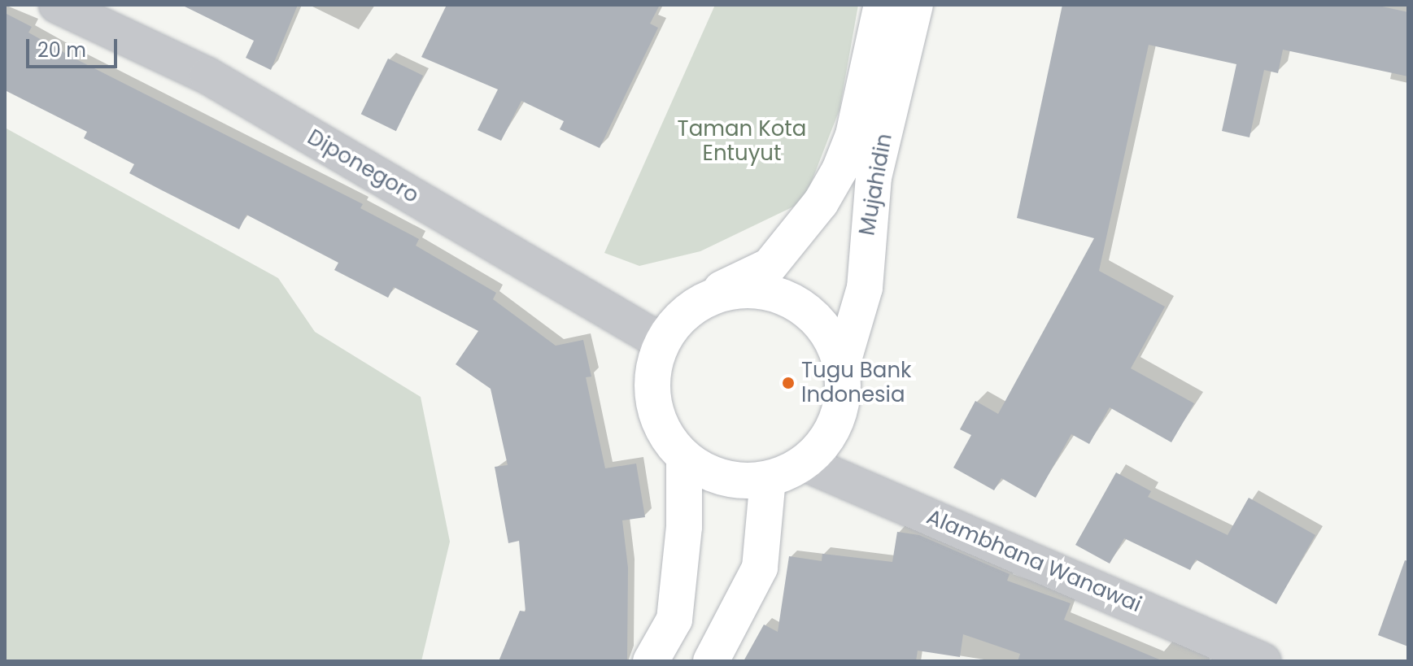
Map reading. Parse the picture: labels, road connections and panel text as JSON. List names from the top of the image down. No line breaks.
{"streets":{"main road":["Mujahidin"],"street":["Diponegoro","Alambhana Wanawai"]},"crossings":[["Diponegoro","Mujahidin"],["Diponegoro","Alambhana Wanawai"],["Mujahidin","Alambhana Wanawai"]],"parks":["Taman Kota Entuyut"],"places":["Tugu Bank Indonesia"],"scale_bar":"20 m"}
